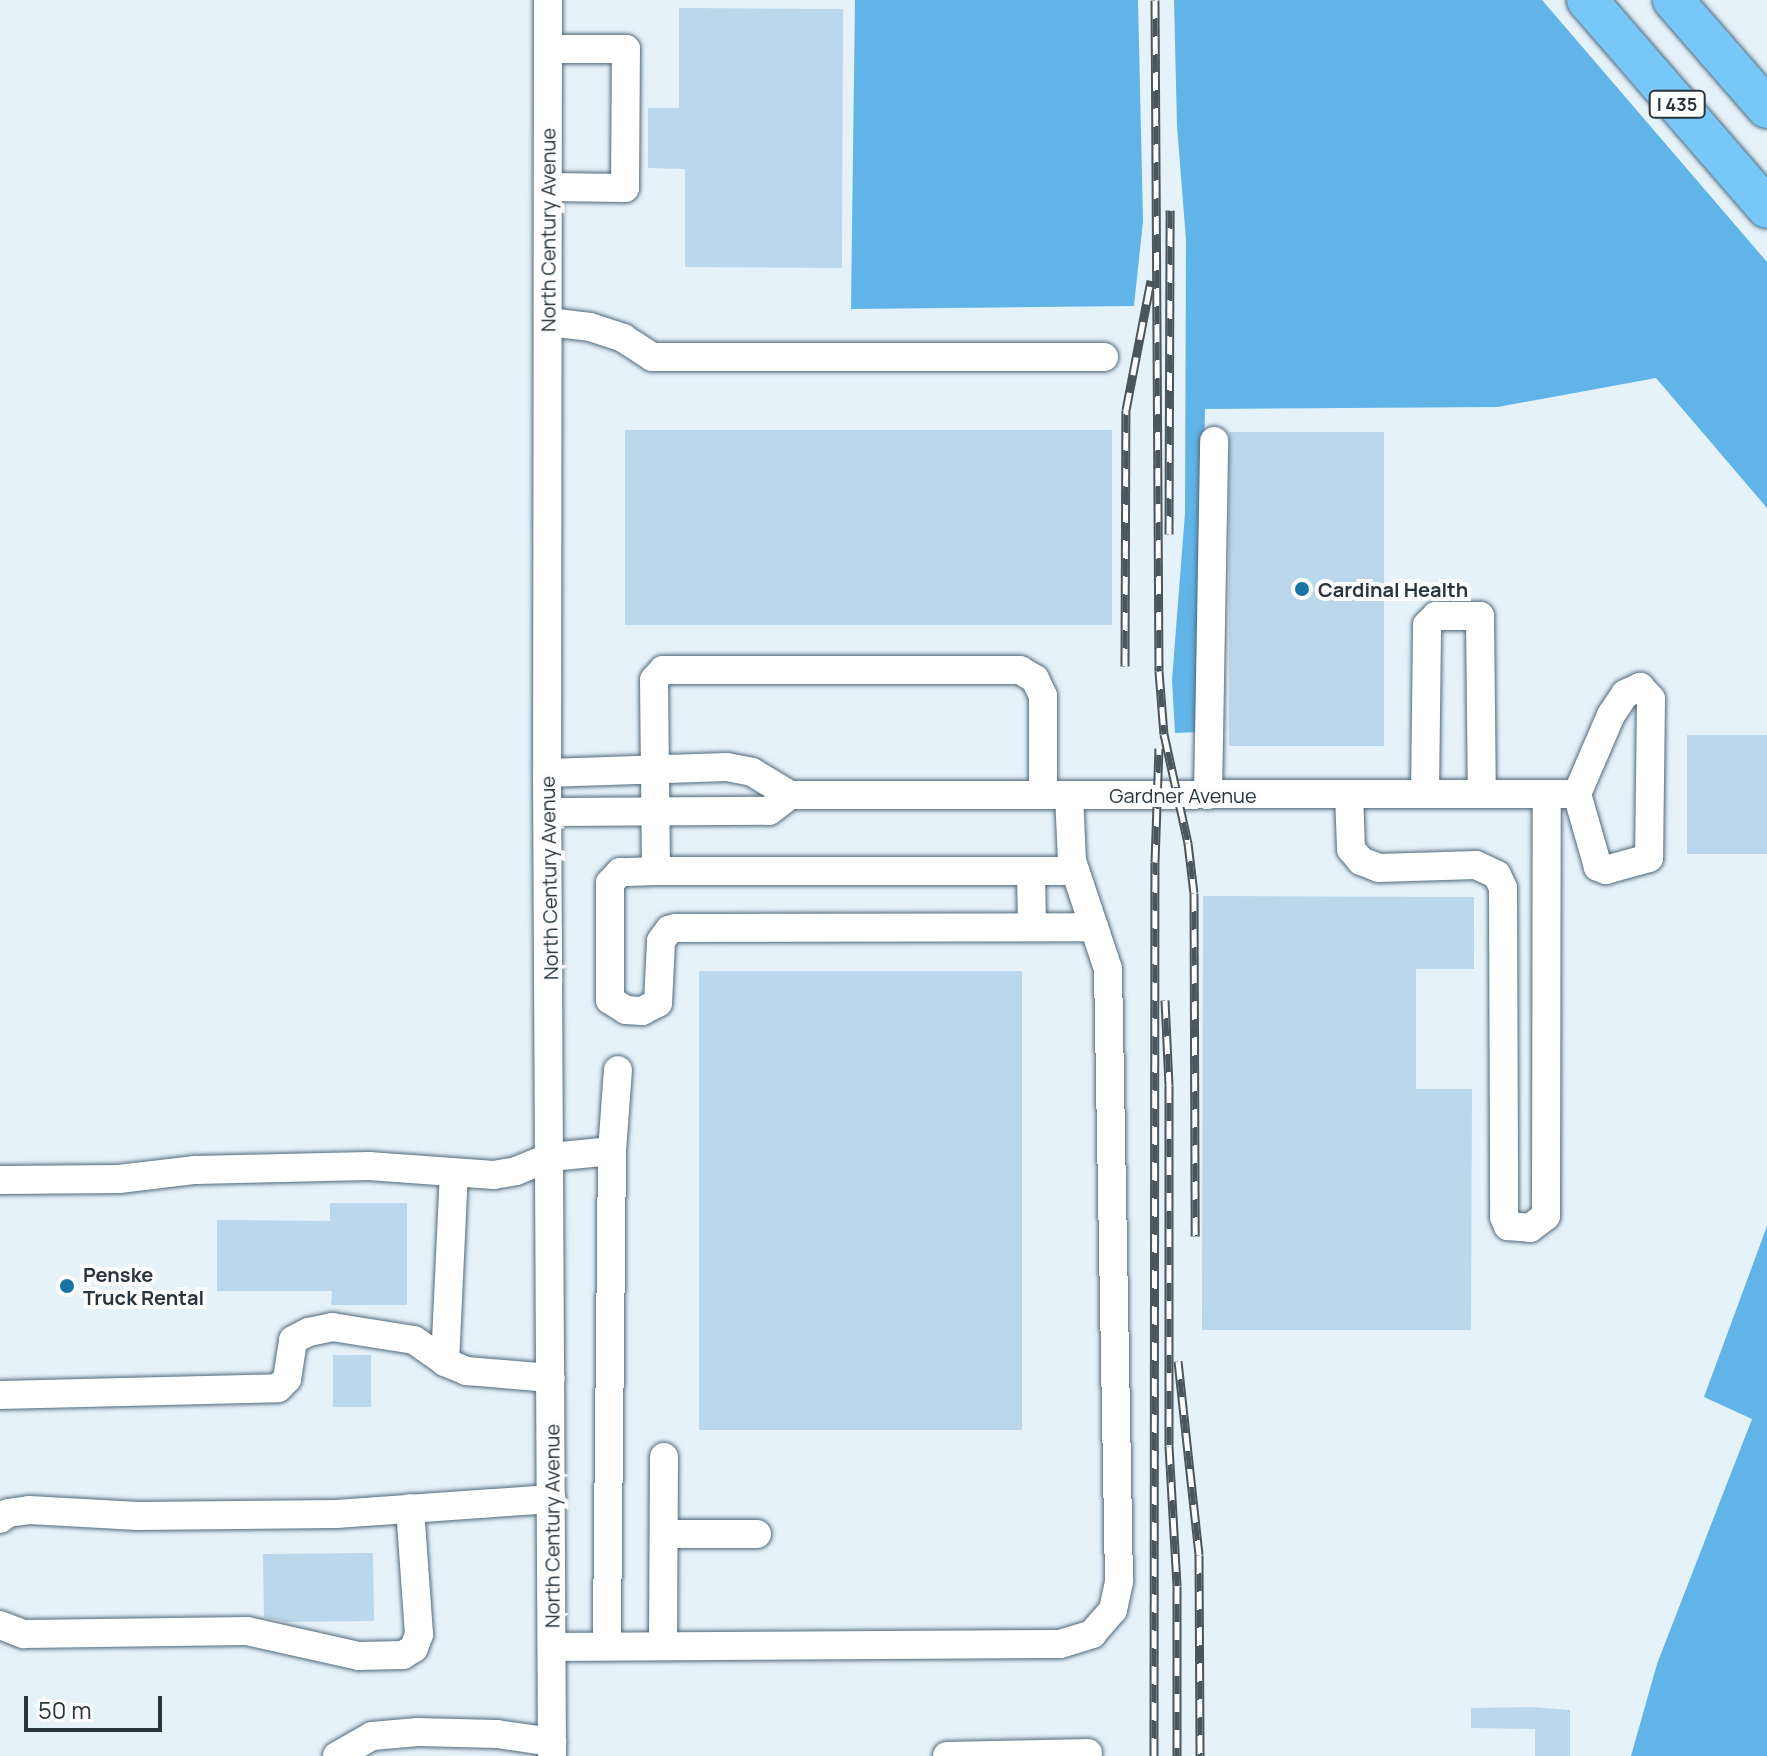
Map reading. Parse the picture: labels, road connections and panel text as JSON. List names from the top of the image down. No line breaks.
{"streets":{"highway":["I 435"],"street":["North Century Avenue","Gardner Avenue"]},"crossings":[["North Century Avenue","Gardner Avenue"]],"places":["Cardinal Health","Penske Truck Rental"],"scale_bar":"50 m"}
